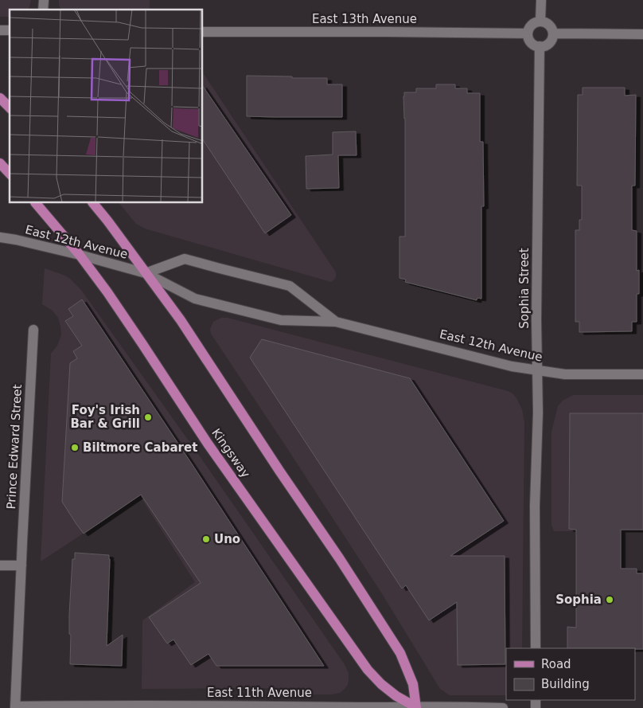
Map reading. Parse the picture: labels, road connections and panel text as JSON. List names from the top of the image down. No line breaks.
{"streets":{"main road":["Kingsway"],"street":["East 13th Avenue","East 12th Avenue","Sophia Street","Prince Edward Street","East 11th Avenue"]},"crossings":[["East 13th Avenue","Sophia Street"],["East 12th Avenue","Sophia Street"],["East 12th Avenue","Kingsway"],["Prince Edward Street","East 11th Avenue"],["Kingsway","East 11th Avenue"]],"places":["Foy's Irish Bar & Grill","Biltmore Cabaret","Uno","Sophia"],"legend":["Road","Building"]}
